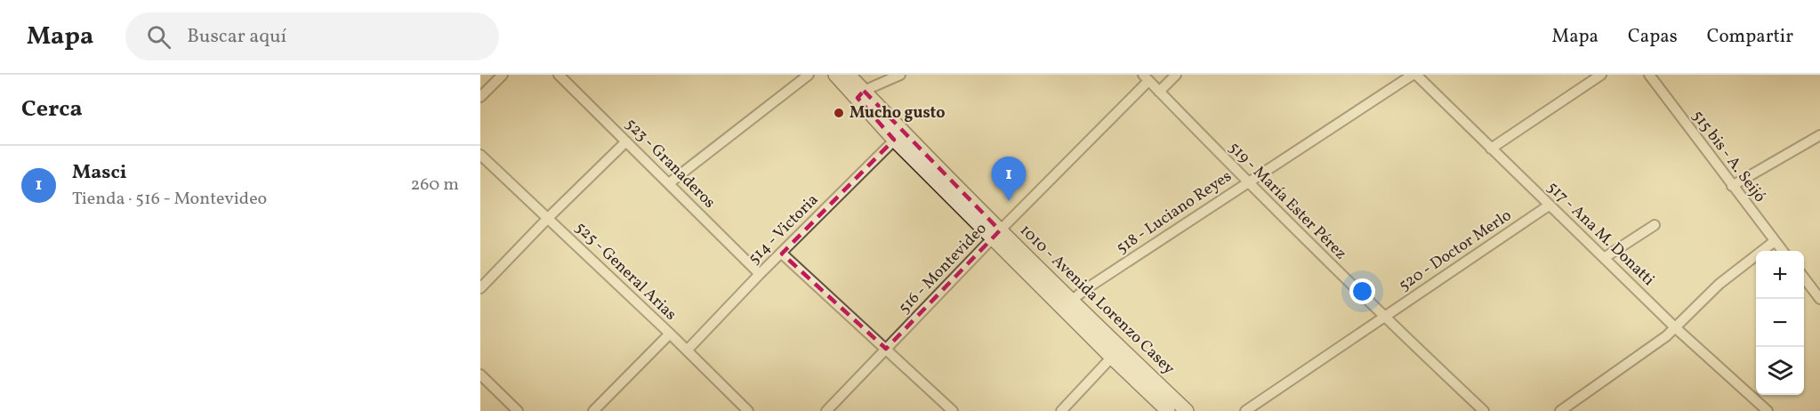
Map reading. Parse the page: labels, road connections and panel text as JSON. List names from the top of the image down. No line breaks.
{"streets":{"main road":["1010 - Avenida Lorenzo Casey"],"street":["515 bis - A. Seijó","523 - Granaderos","519 - María Ester Pérez","518 - Luciano Reyes","514 - Victoria","517 - Ana M. Donatti","520 - Doctor Merlo","516 - Montevideo","525 - General Arias"]},"crossings":[["523 - Granaderos","514 - Victoria"],["519 - María Ester Pérez","518 - Luciano Reyes"],["519 - María Ester Pérez","520 - Doctor Merlo"],["519 - María Ester Pérez","516 - Montevideo"],["518 - Luciano Reyes","517 - Ana M. Donatti"],["518 - Luciano Reyes","1010 - Avenida Lorenzo Casey"],["514 - Victoria","525 - General Arias"],["514 - Victoria","1010 - Avenida Lorenzo Casey"],["517 - Ana M. Donatti","520 - Doctor Merlo"],["516 - Montevideo","1010 - Avenida Lorenzo Casey"]],"places":["Mucho gusto"],"page":{"header":"Mapa","search":"Buscar aquí","nav":["Mapa","Capas","Compartir"],"heading":"Cerca","list":[{"mark":"1","name":"Masci","note":"Tienda · 516 - Montevideo","value":"260 m"}],"pins":"1","map_buttons":["+","−"]}}
